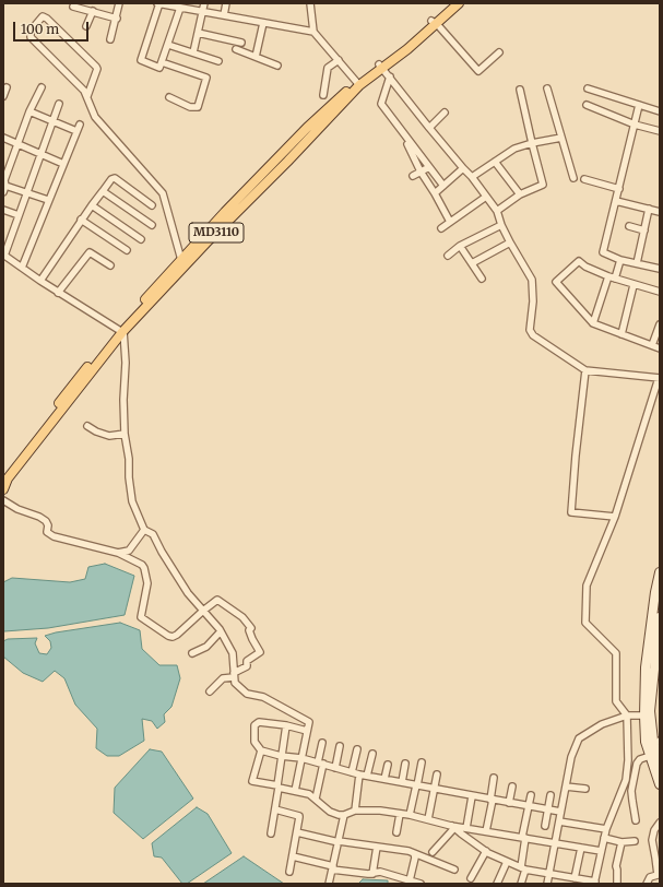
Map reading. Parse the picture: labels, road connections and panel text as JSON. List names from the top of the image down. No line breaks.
{"streets":{"main road":["MD3110"]},"scale_bar":"100 m"}
